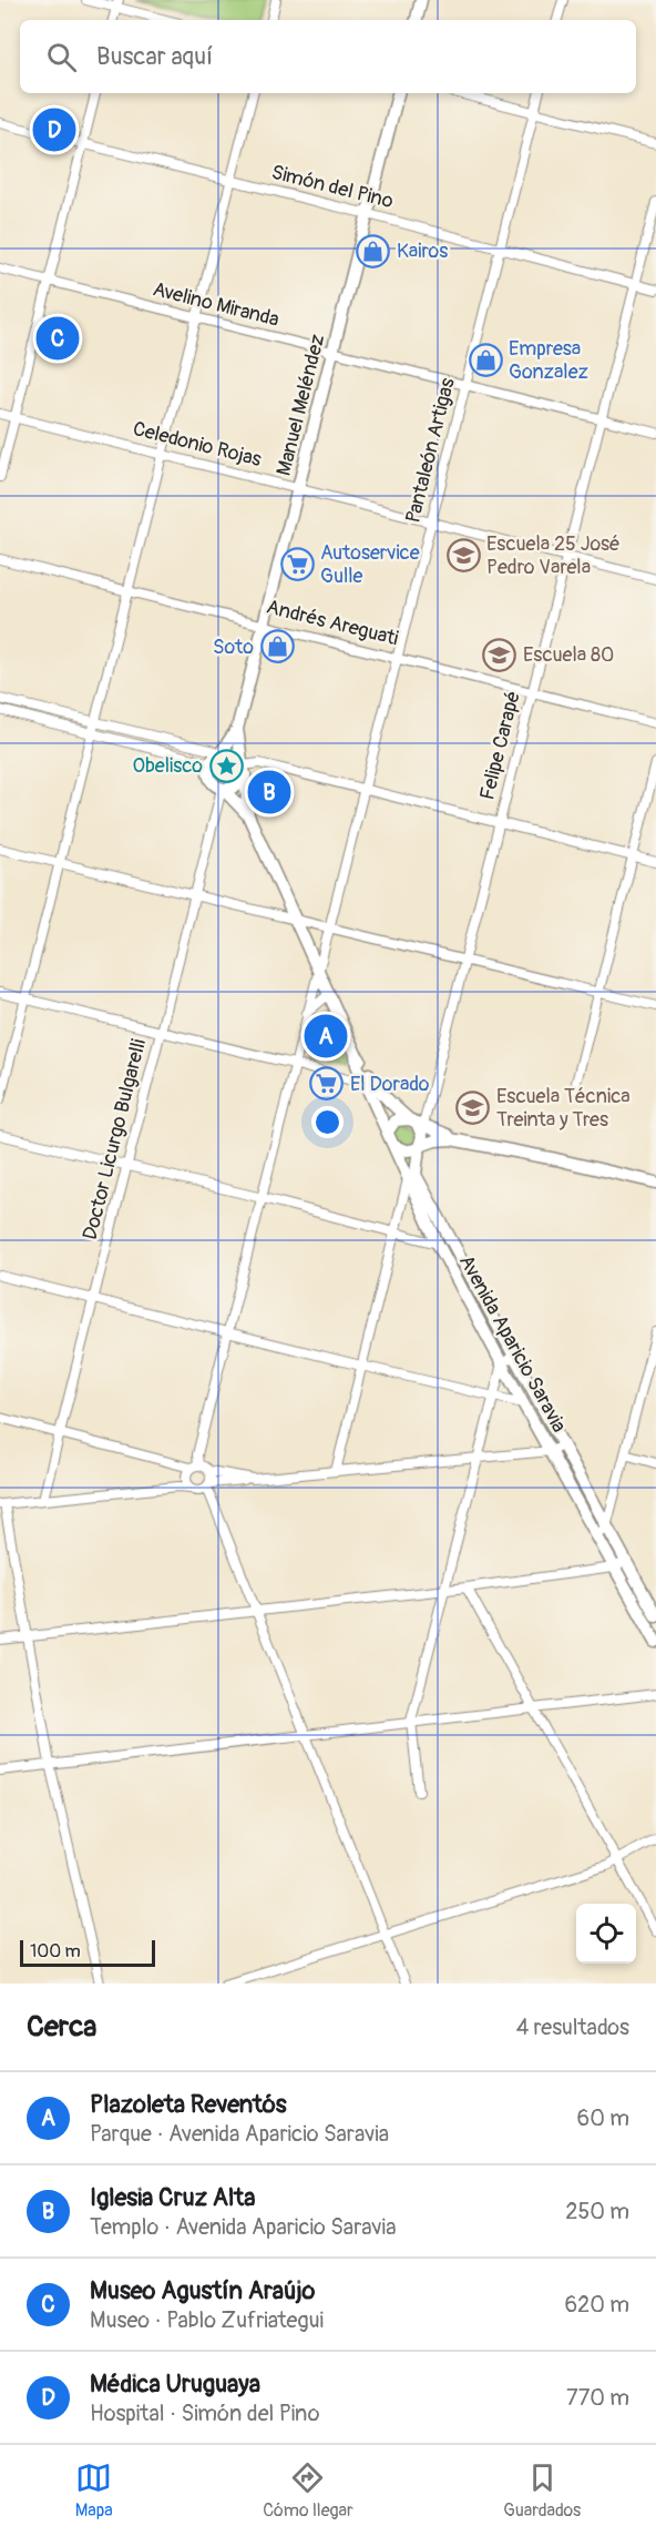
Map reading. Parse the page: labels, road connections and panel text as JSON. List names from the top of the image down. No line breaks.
{"streets":{"street":["Simón del Pino","Avelino Miranda","Manuel Meléndez","Celedonio Rojas","Pantaleón Artigas","Andrés Areguati","Felipe Carapé","Doctor Licurgo Bulgarelli","Avenida Aparicio Saravia"]},"crossings":[["Simón del Pino","Manuel Meléndez"],["Simón del Pino","Pantaleón Artigas"],["Simón del Pino","Felipe Carapé"],["Avelino Miranda","Manuel Meléndez"],["Avelino Miranda","Pantaleón Artigas"],["Avelino Miranda","Felipe Carapé"],["Manuel Meléndez","Celedonio Rojas"],["Manuel Meléndez","Andrés Areguati"],["Manuel Meléndez","Doctor Licurgo Bulgarelli"],["Manuel Meléndez","Avenida Aparicio Saravia"],["Celedonio Rojas","Pantaleón Artigas"],["Celedonio Rojas","Felipe Carapé"],["Pantaleón Artigas","Andrés Areguati"],["Pantaleón Artigas","Avenida Aparicio Saravia"],["Andrés Areguati","Felipe Carapé"],["Felipe Carapé","Avenida Aparicio Saravia"],["Doctor Licurgo Bulgarelli","Avenida Aparicio Saravia"]],"places":{"shop":["Kairos","Empresa Gonzalez","Soto"],"school or university":["Escuela 25 José Pedro Varela","Escuela 80","Escuela Técnica Treinta y Tres"],"supermarket":["Autoservice Gulle","El Dorado"],"place":["Obelisco"]},"scale_bar":"100 m","page":{"search":"Buscar aquí","pins":["D","C","B","A"],"scale":"100 m","heading":["Cerca","4 resultados"],"list":[{"mark":"A","name":"Plazoleta Reventós","note":"Parque · Avenida Aparicio Saravia","value":"60 m"},{"mark":"B","name":"Iglesia Cruz Alta","note":"Templo · Avenida Aparicio Saravia","value":"250 m"},{"mark":"C","name":"Museo Agustín Araújo","note":"Museo · Pablo Zufriategui","value":"620 m"},{"mark":"D","name":"Médica Uruguaya","note":"Hospital · Simón del Pino","value":"770 m"}],"nav":["Mapa","Cómo llegar","Guardados"]}}
